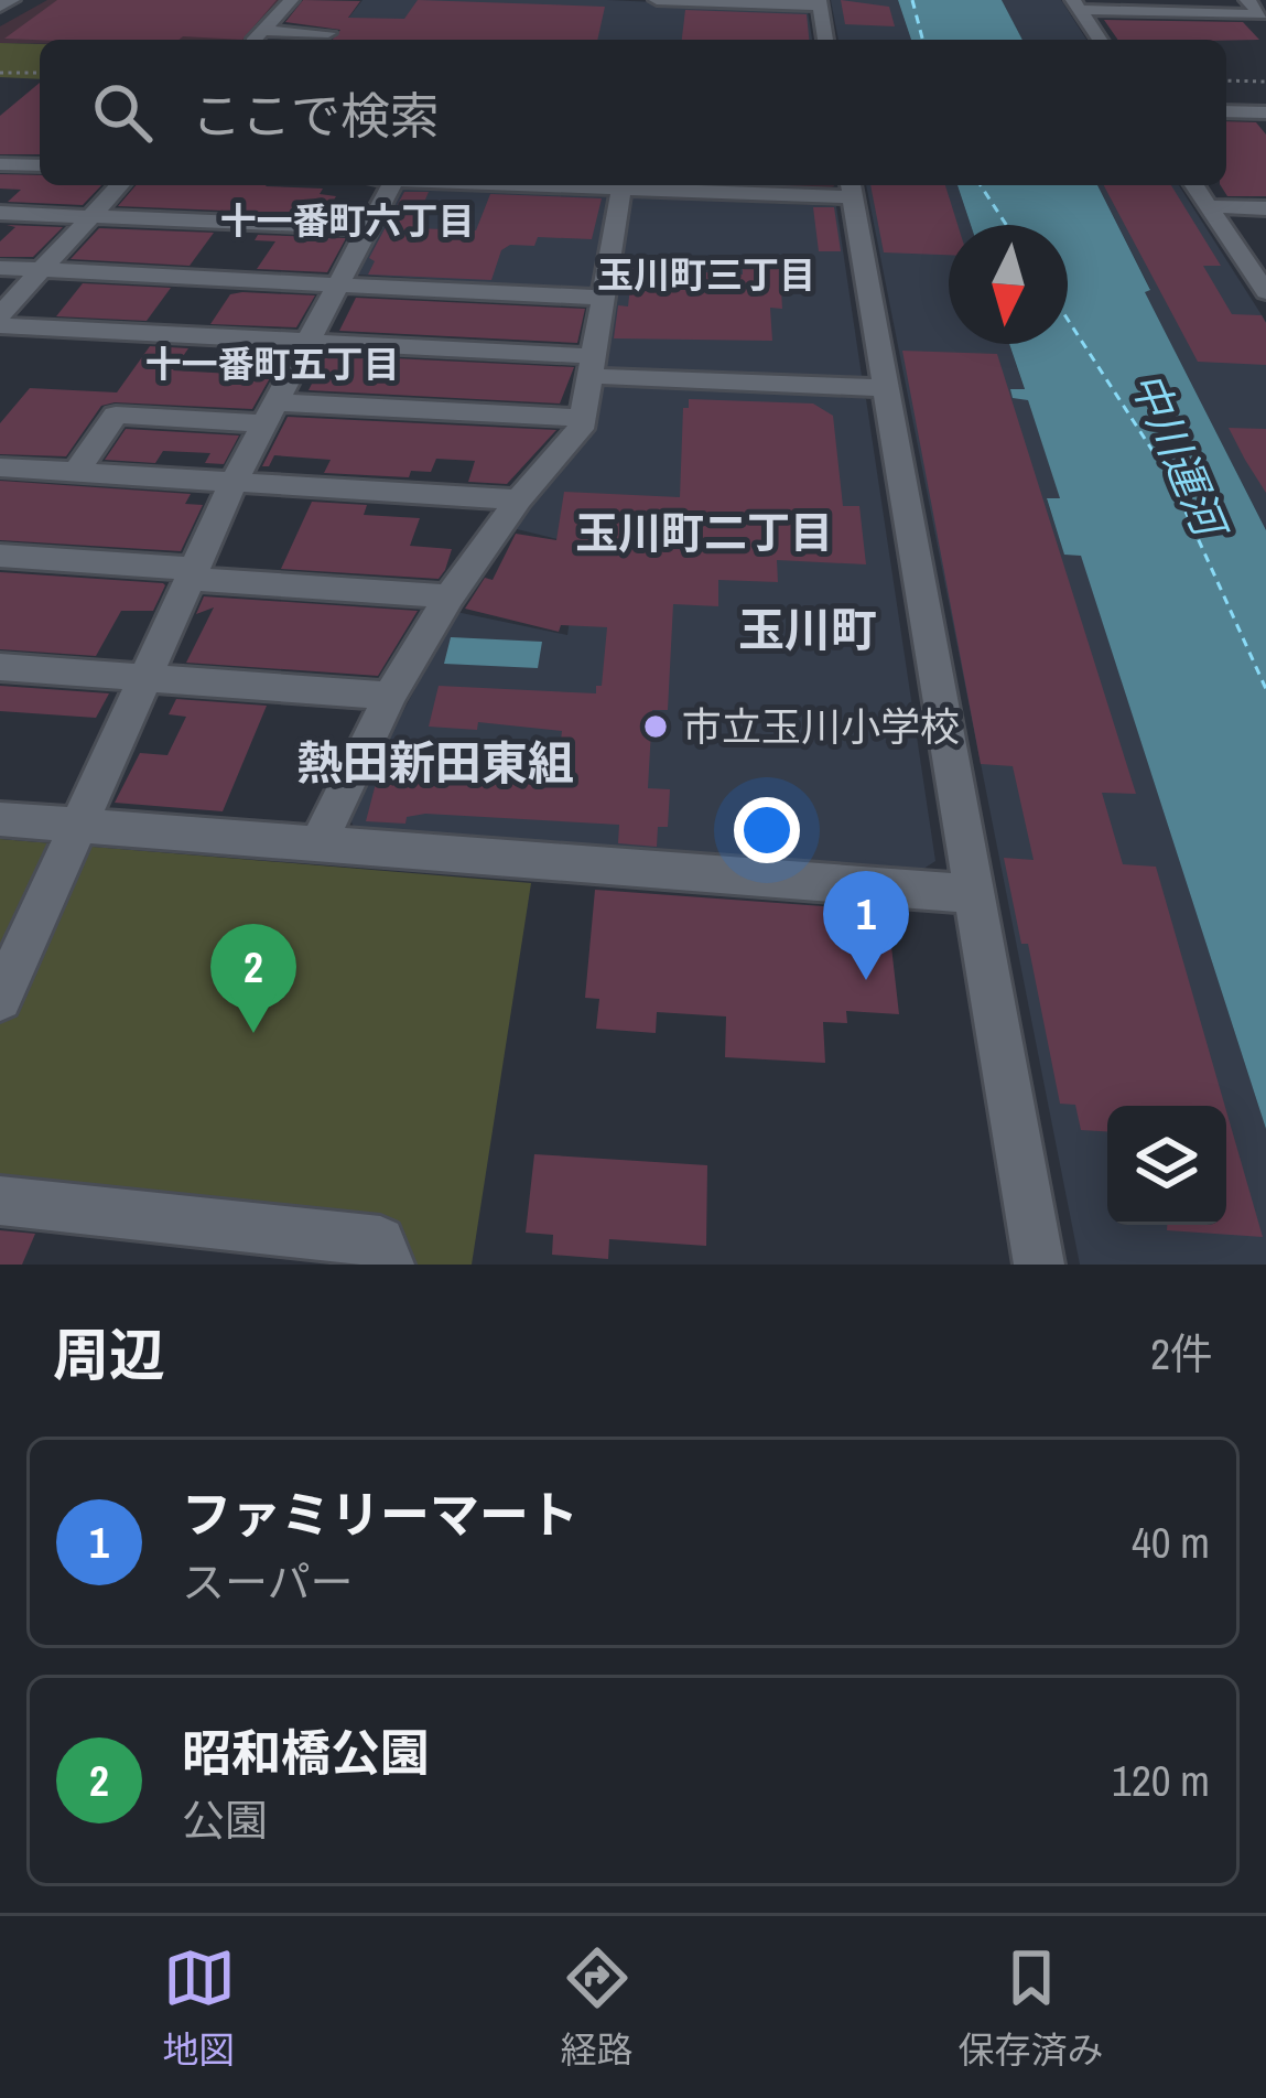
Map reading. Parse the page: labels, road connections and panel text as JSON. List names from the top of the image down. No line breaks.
{"districts":["十一番町六丁目","玉川町三丁目","十一番町五丁目","玉川町二丁目","玉川町","熱田新田東組"],"water":["中川運河"],"places":["市立玉川小学校"],"north":"bottom","page":{"search":"ここで検索","pins":["1","2"],"heading":["周辺","2件"],"list":[{"mark":"1","name":"ファミリーマート","note":"スーパー","value":"40 m"},{"mark":"2","name":"昭和橋公園","note":"公園","value":"120 m"}],"nav":["地図","経路","保存済み"]}}
